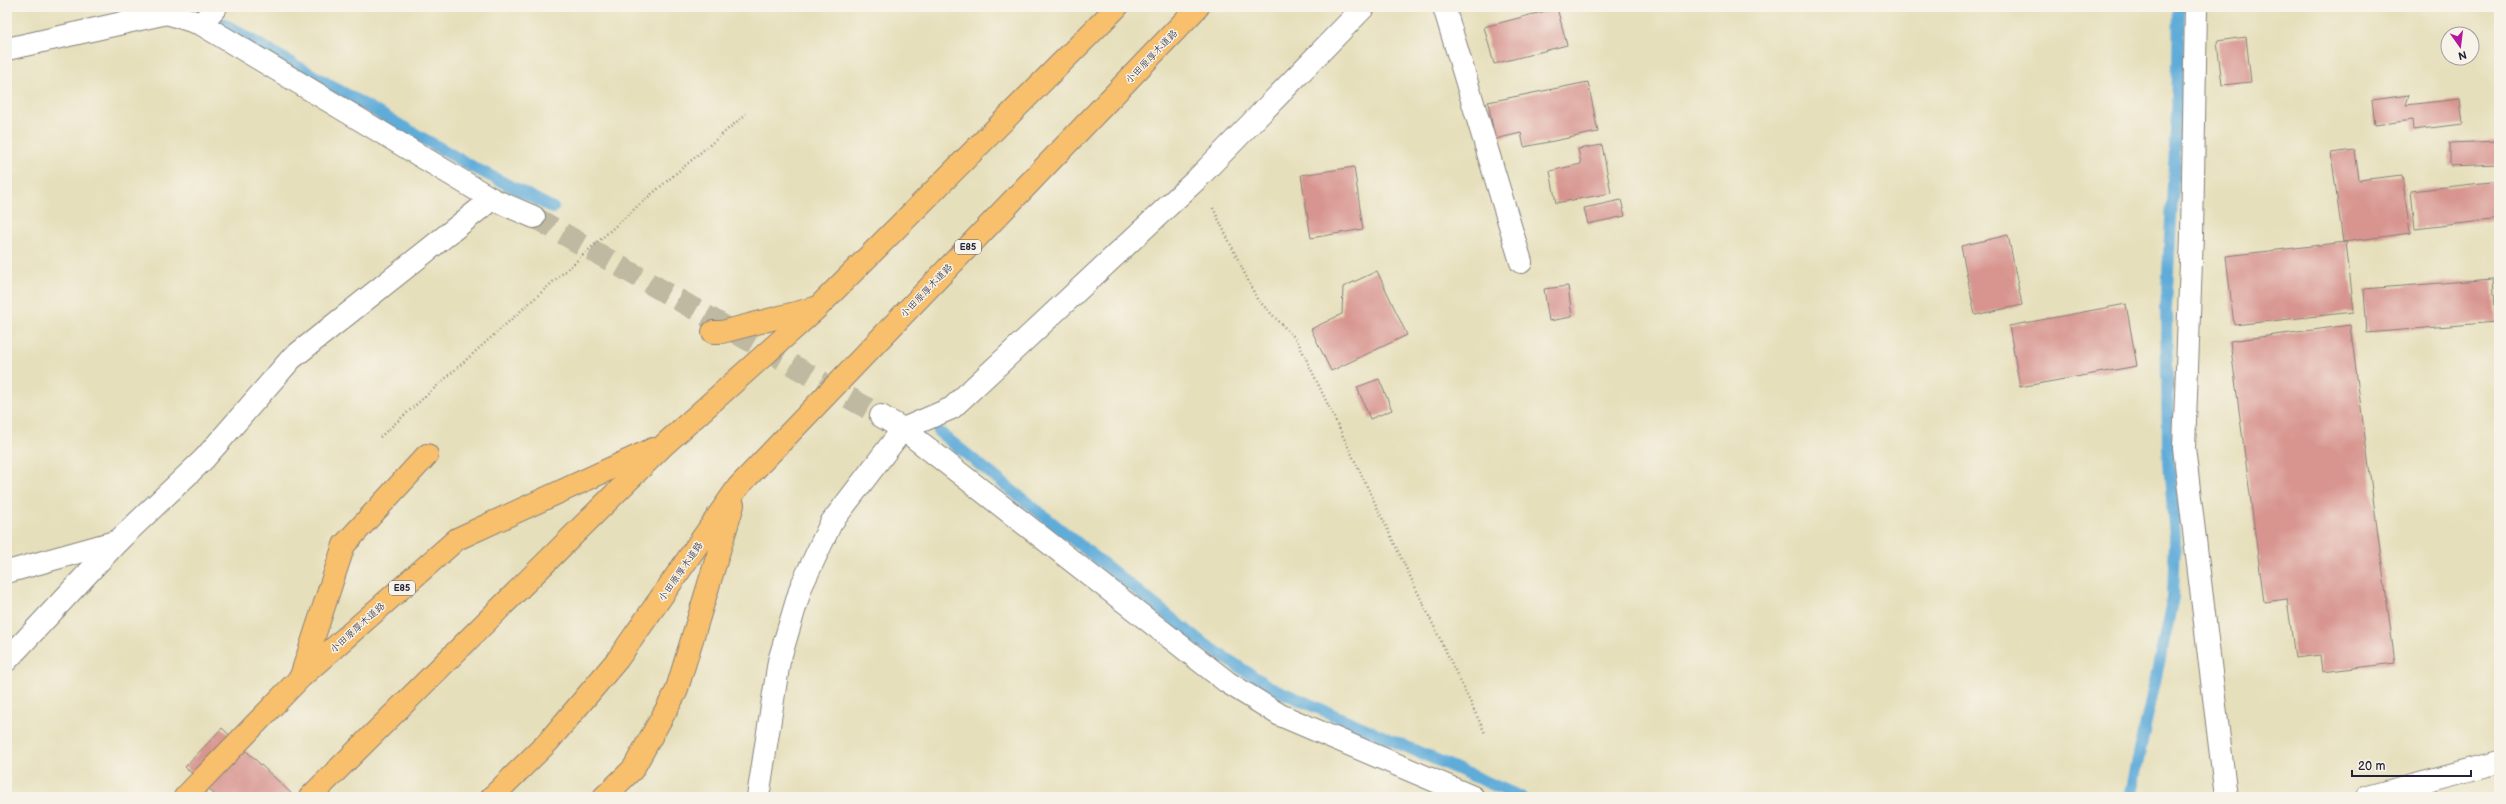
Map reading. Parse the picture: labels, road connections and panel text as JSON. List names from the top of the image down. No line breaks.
{"streets":{"highway":["小田原厚木道路","E85"]},"scale_bar":"20 m","north":"bottom"}
